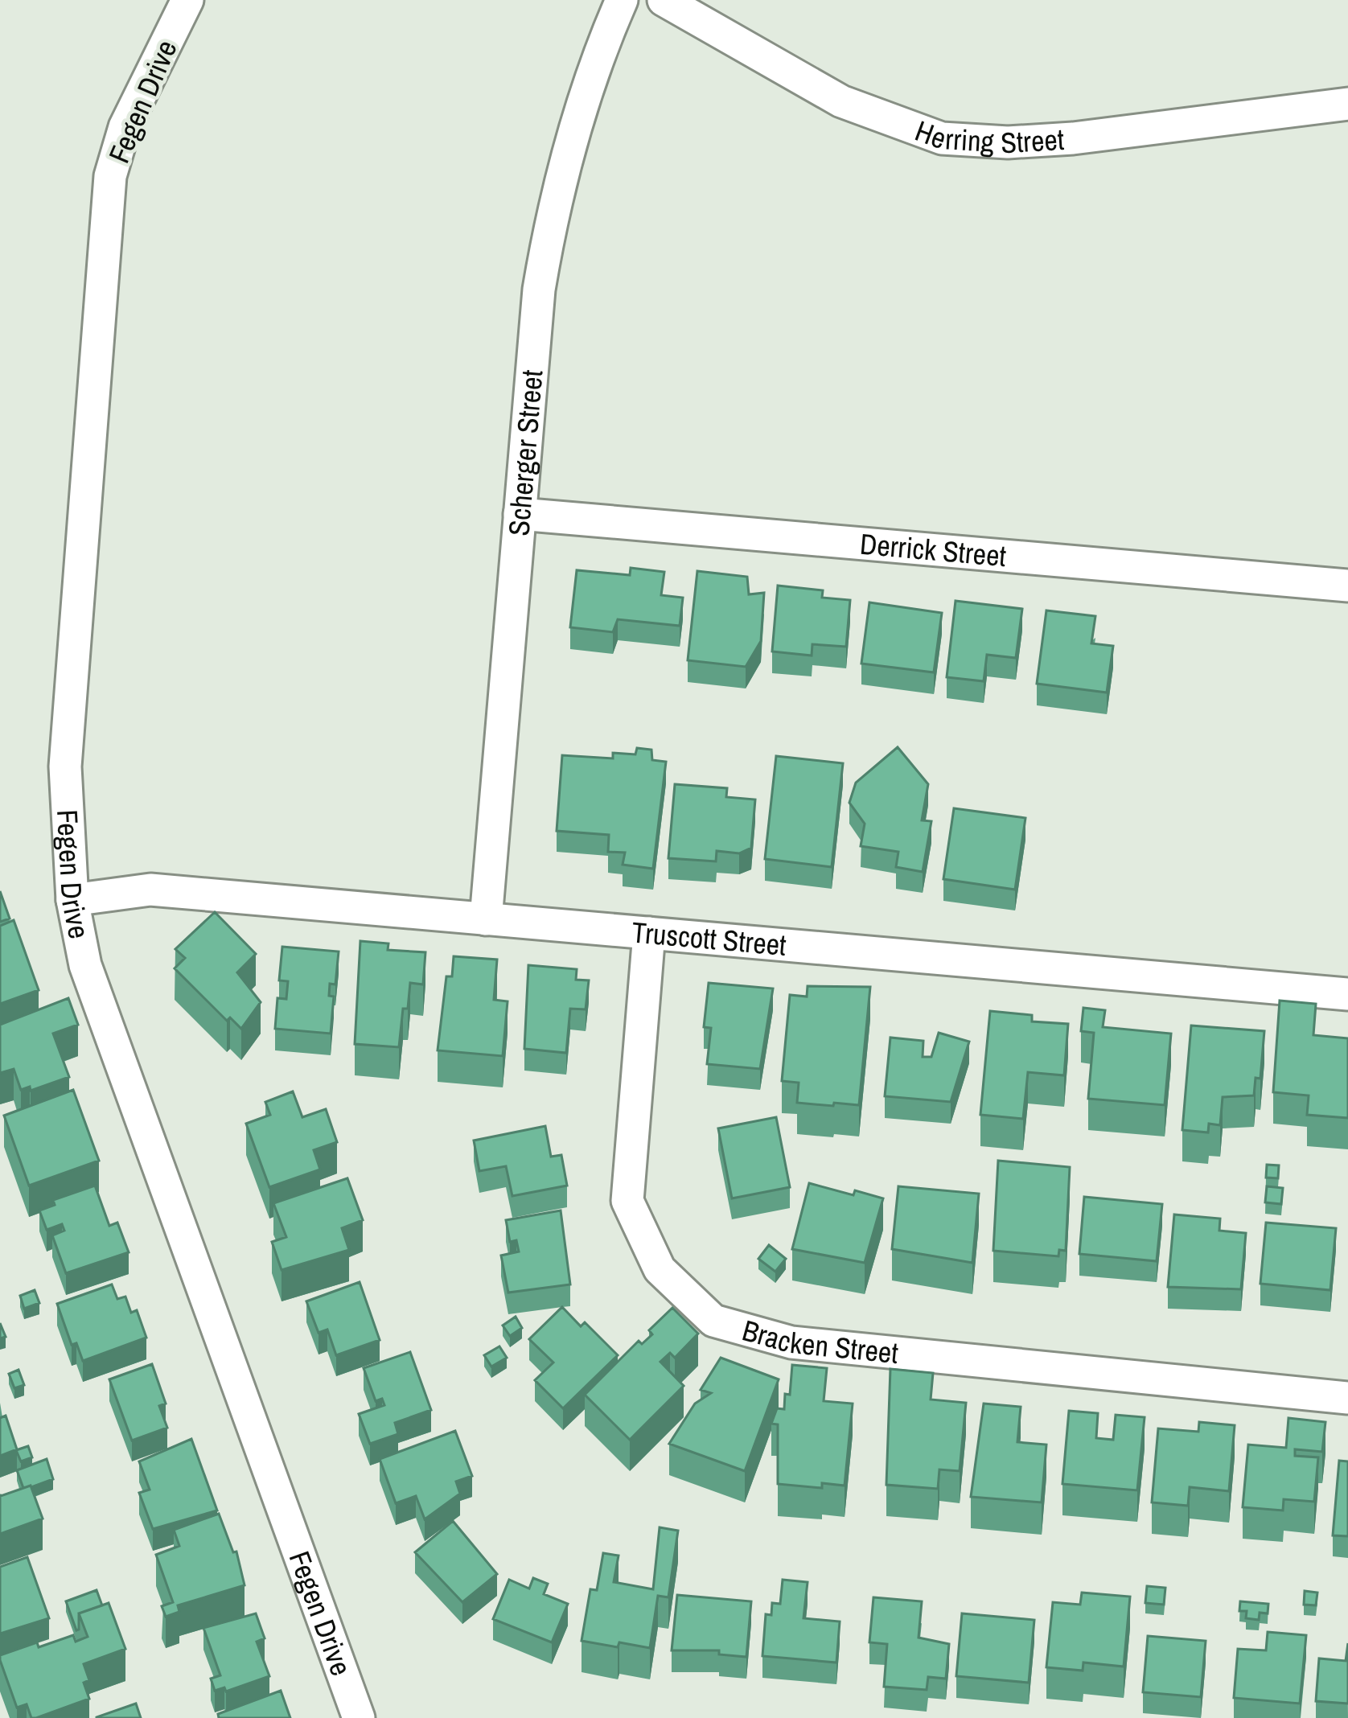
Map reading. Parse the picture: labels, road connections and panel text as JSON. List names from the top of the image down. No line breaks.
{"streets":{"street":["Fegen Drive","Herring Street","Scherger Street","Derrick Street","Truscott Street","Bracken Street"]},"crossings":[["Fegen Drive","Truscott Street"],["Scherger Street","Derrick Street"],["Scherger Street","Truscott Street"],["Truscott Street","Bracken Street"]]}
